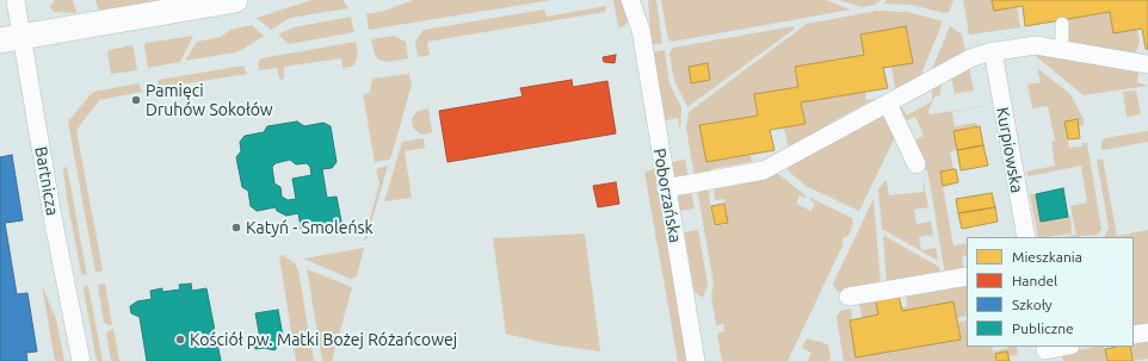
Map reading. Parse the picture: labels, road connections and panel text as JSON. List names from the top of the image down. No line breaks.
{"streets":{"street":["Kurpiowska","Bartnicza","Poborzańska"]},"places":["Pamięci Druhów Sokołów","Katyń - Smoleńsk","Kościół pw. Matki Bożej Różańcowej"],"legend":["Mieszkania","Handel","Szkoły","Publiczne"]}
